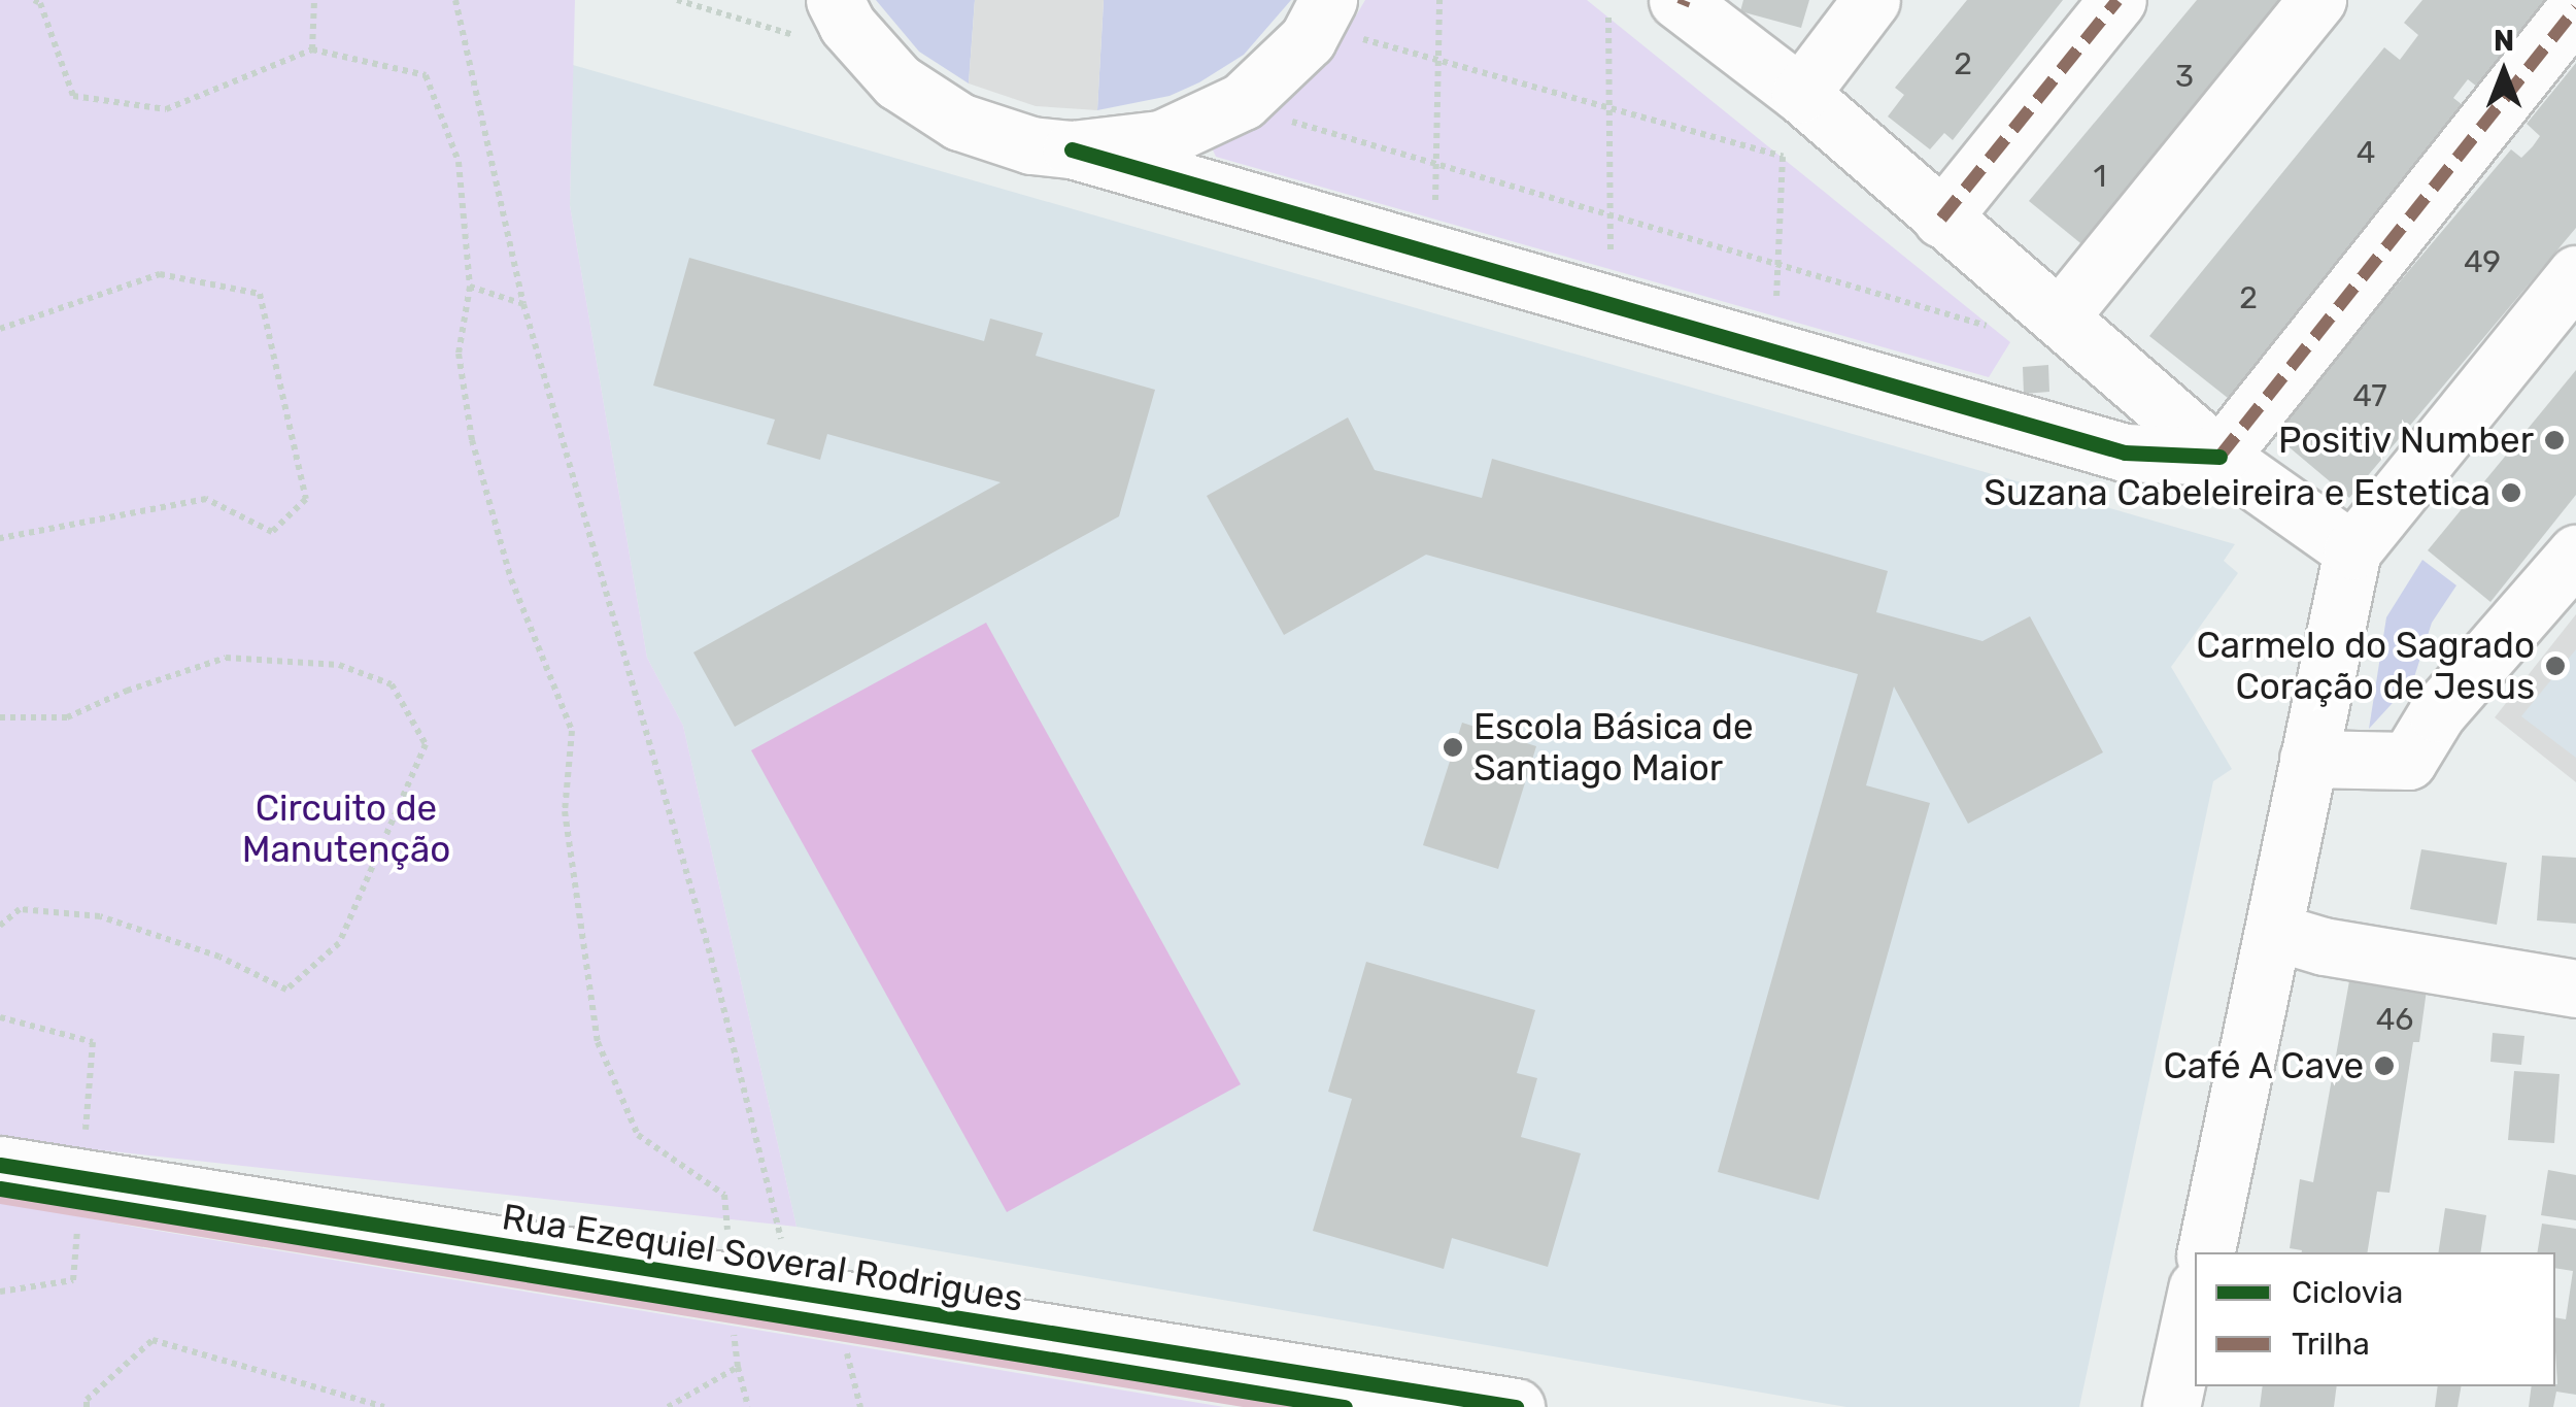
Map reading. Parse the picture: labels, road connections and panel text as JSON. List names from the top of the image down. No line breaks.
{"streets":{"street":["Rua Ezequiel Soveral Rodrigues"]},"parks":["Circuito de Manutenção"],"places":["Positiv Number","Suzana Cabeleireira e Estetica","Carmelo do Sagrado Coração de Jesus","Escola Básica de Santiago Maior","Café A Cave"],"house_numbers":["2","3","4","1","49","2","47","46"],"legend":["Ciclovia","Trilha"],"north":"top"}
